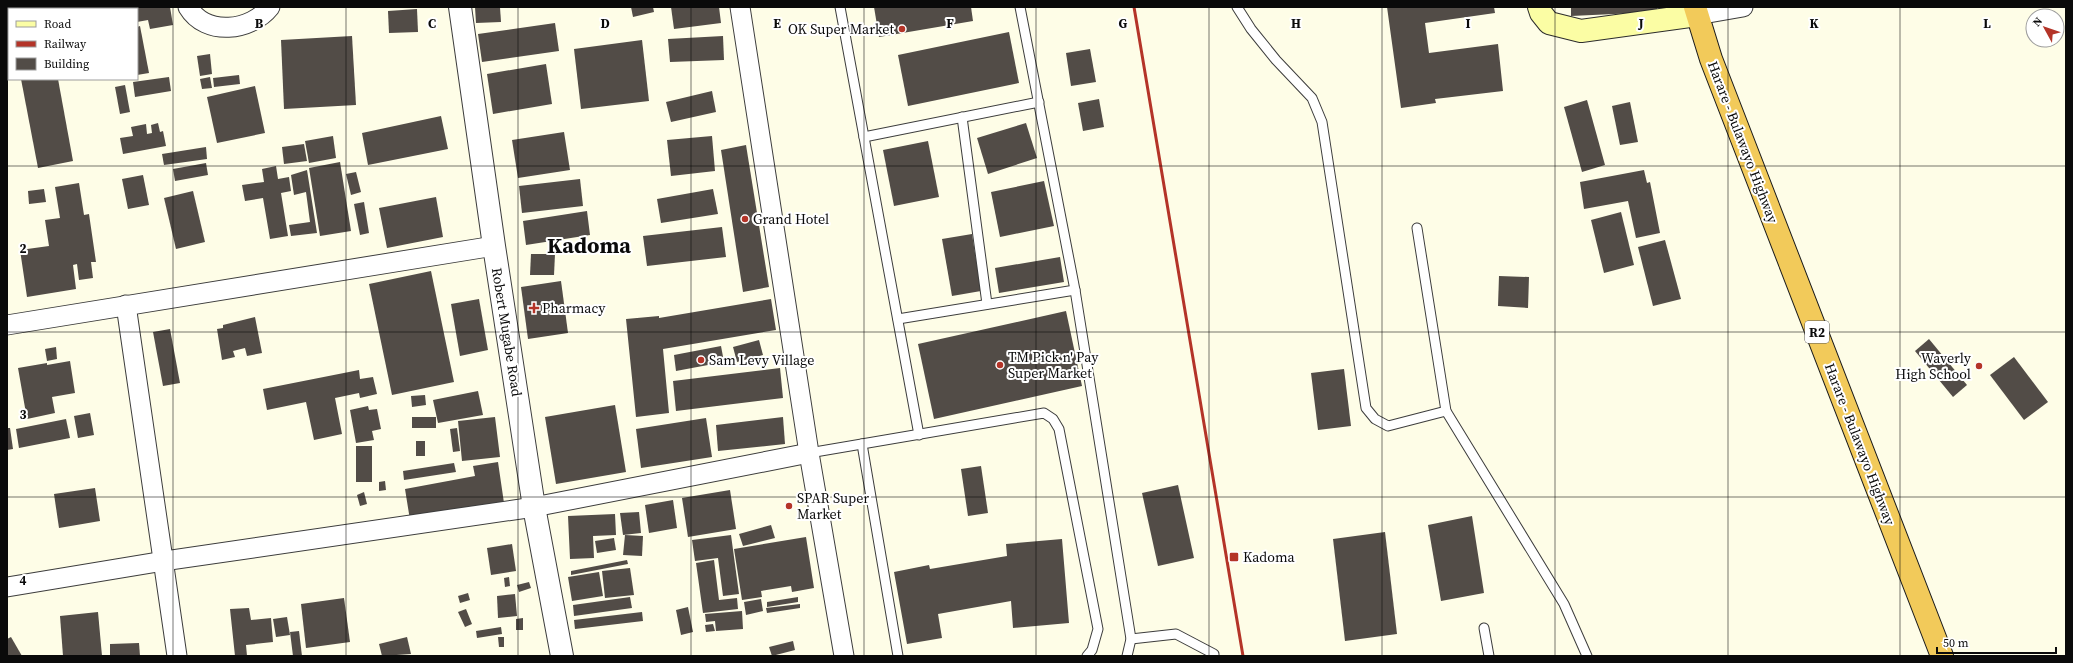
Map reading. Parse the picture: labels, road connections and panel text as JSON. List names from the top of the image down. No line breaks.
{"streets":{"highway":["Harare - Bulawayo Highway","R2"],"street":["Robert Mugabe Road"]},"districts":["Kadoma"],"places":{"other":["OK Super Market","Grand Hotel","Sam Levy Village","TM Pick n' Pay Super Market","Waverly High School","SPAR Super Market"],"health":["Pharmacy"],"transit":["Kadoma"]},"legend":["Road","Railway","Building"],"scale_bar":"50 m","north":"top left","grid":{"columns":["B","C","D","E","F","G","H","I","J","K","L"],"rows":["2","3","4"]}}
